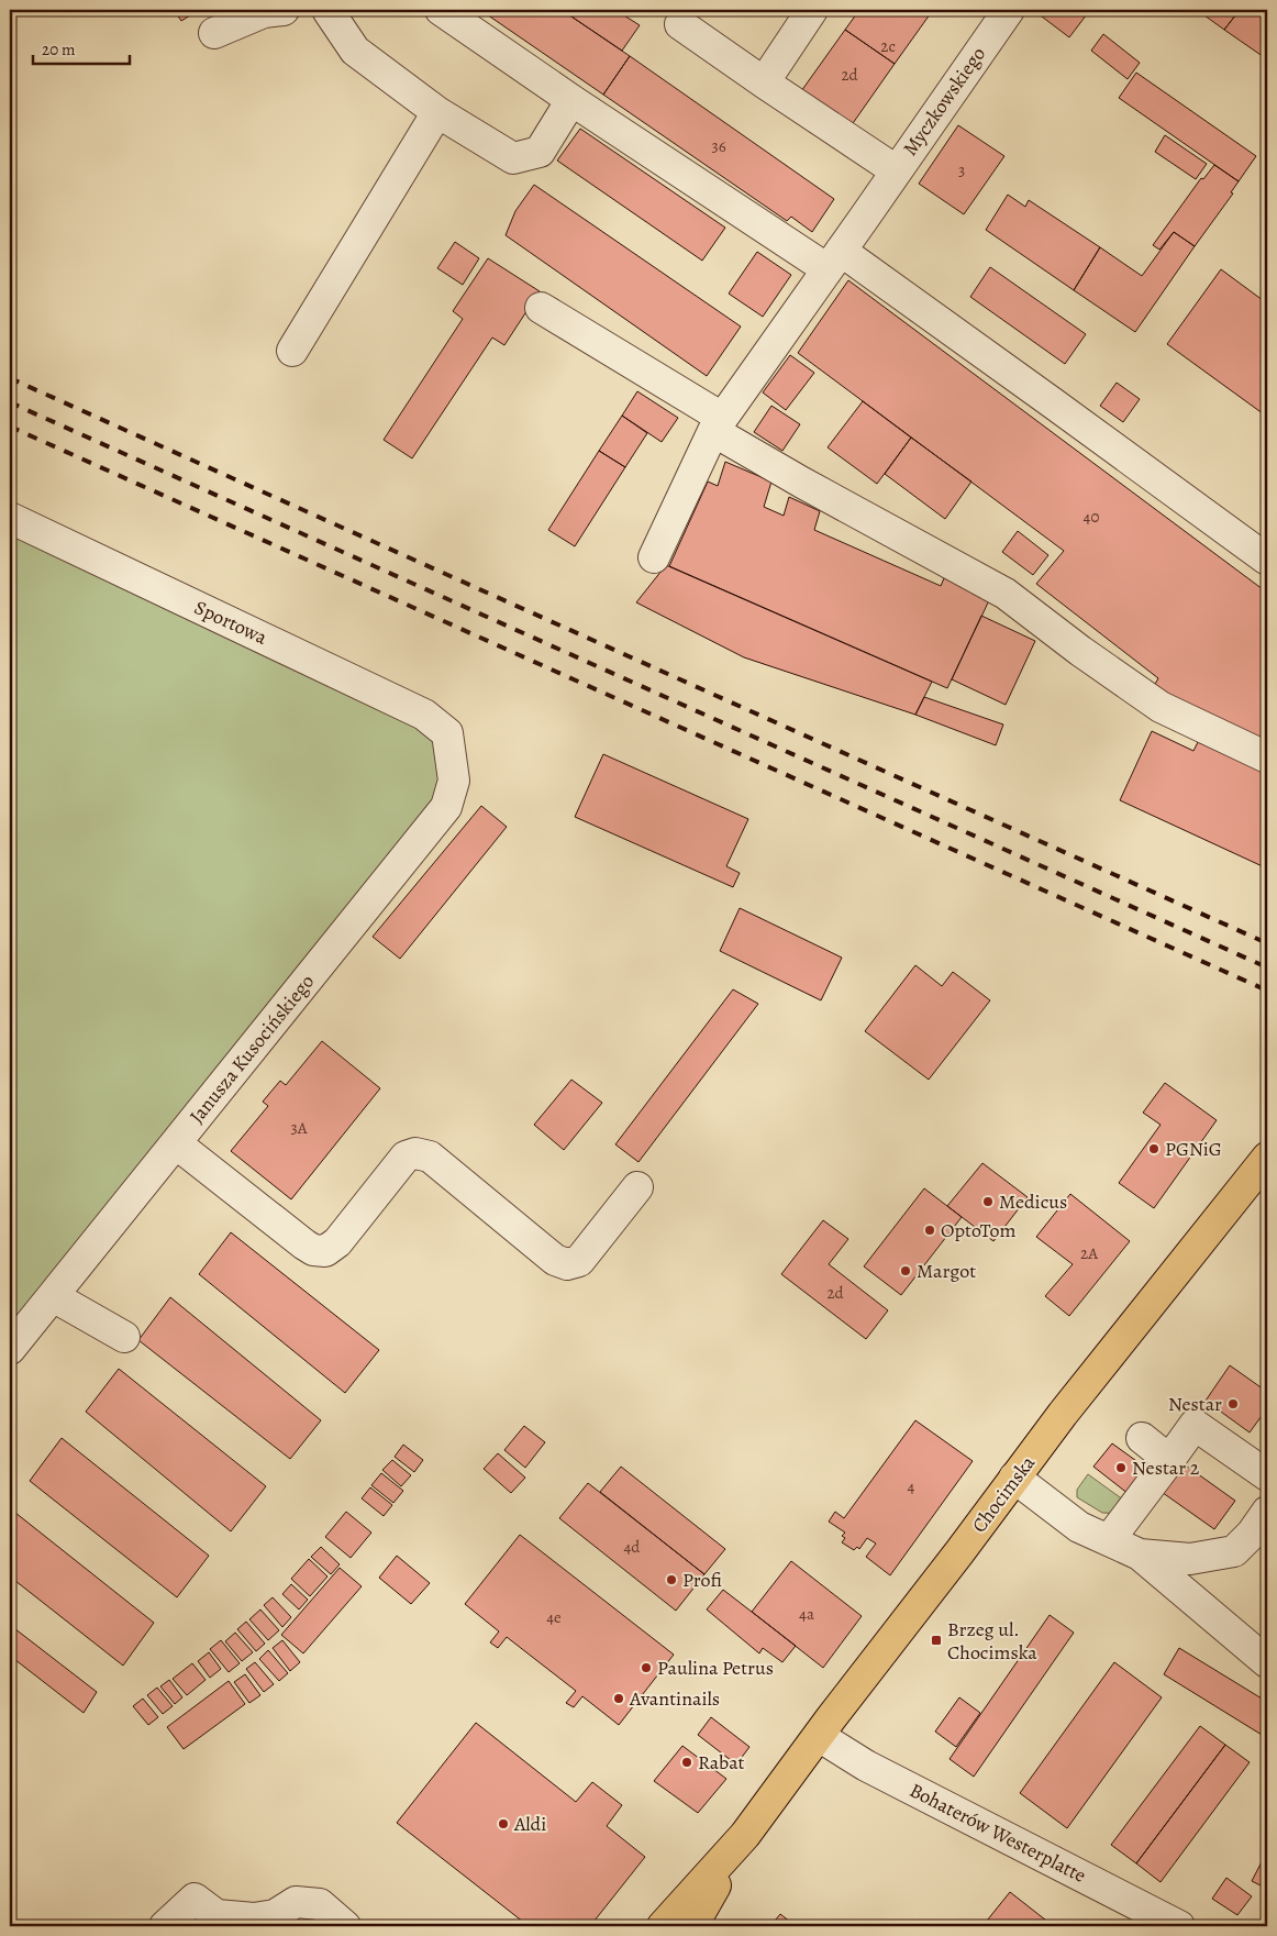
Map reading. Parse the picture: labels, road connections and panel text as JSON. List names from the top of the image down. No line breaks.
{"streets":{"main road":["Chocimska"],"street":["Myczkowskiego","Sportowa","Janusza Kusocińskiego","Bohaterów Westerplatte"]},"crossings":[["Sportowa","Janusza Kusocińskiego"],["Chocimska","Bohaterów Westerplatte"]],"places":{"other":["PGNiG","Medicus","OptoTom","Margot","Nestar","Nestar 2","Profi","Paulina Petrus","Avantinails","Rabat","Aldi"],"transit":["Brzeg ul. Chocimska"]},"house_numbers":["2c","2d","36","3","40","3A","2A","2d","4","4d","4a","4e"],"scale_bar":"20 m"}
